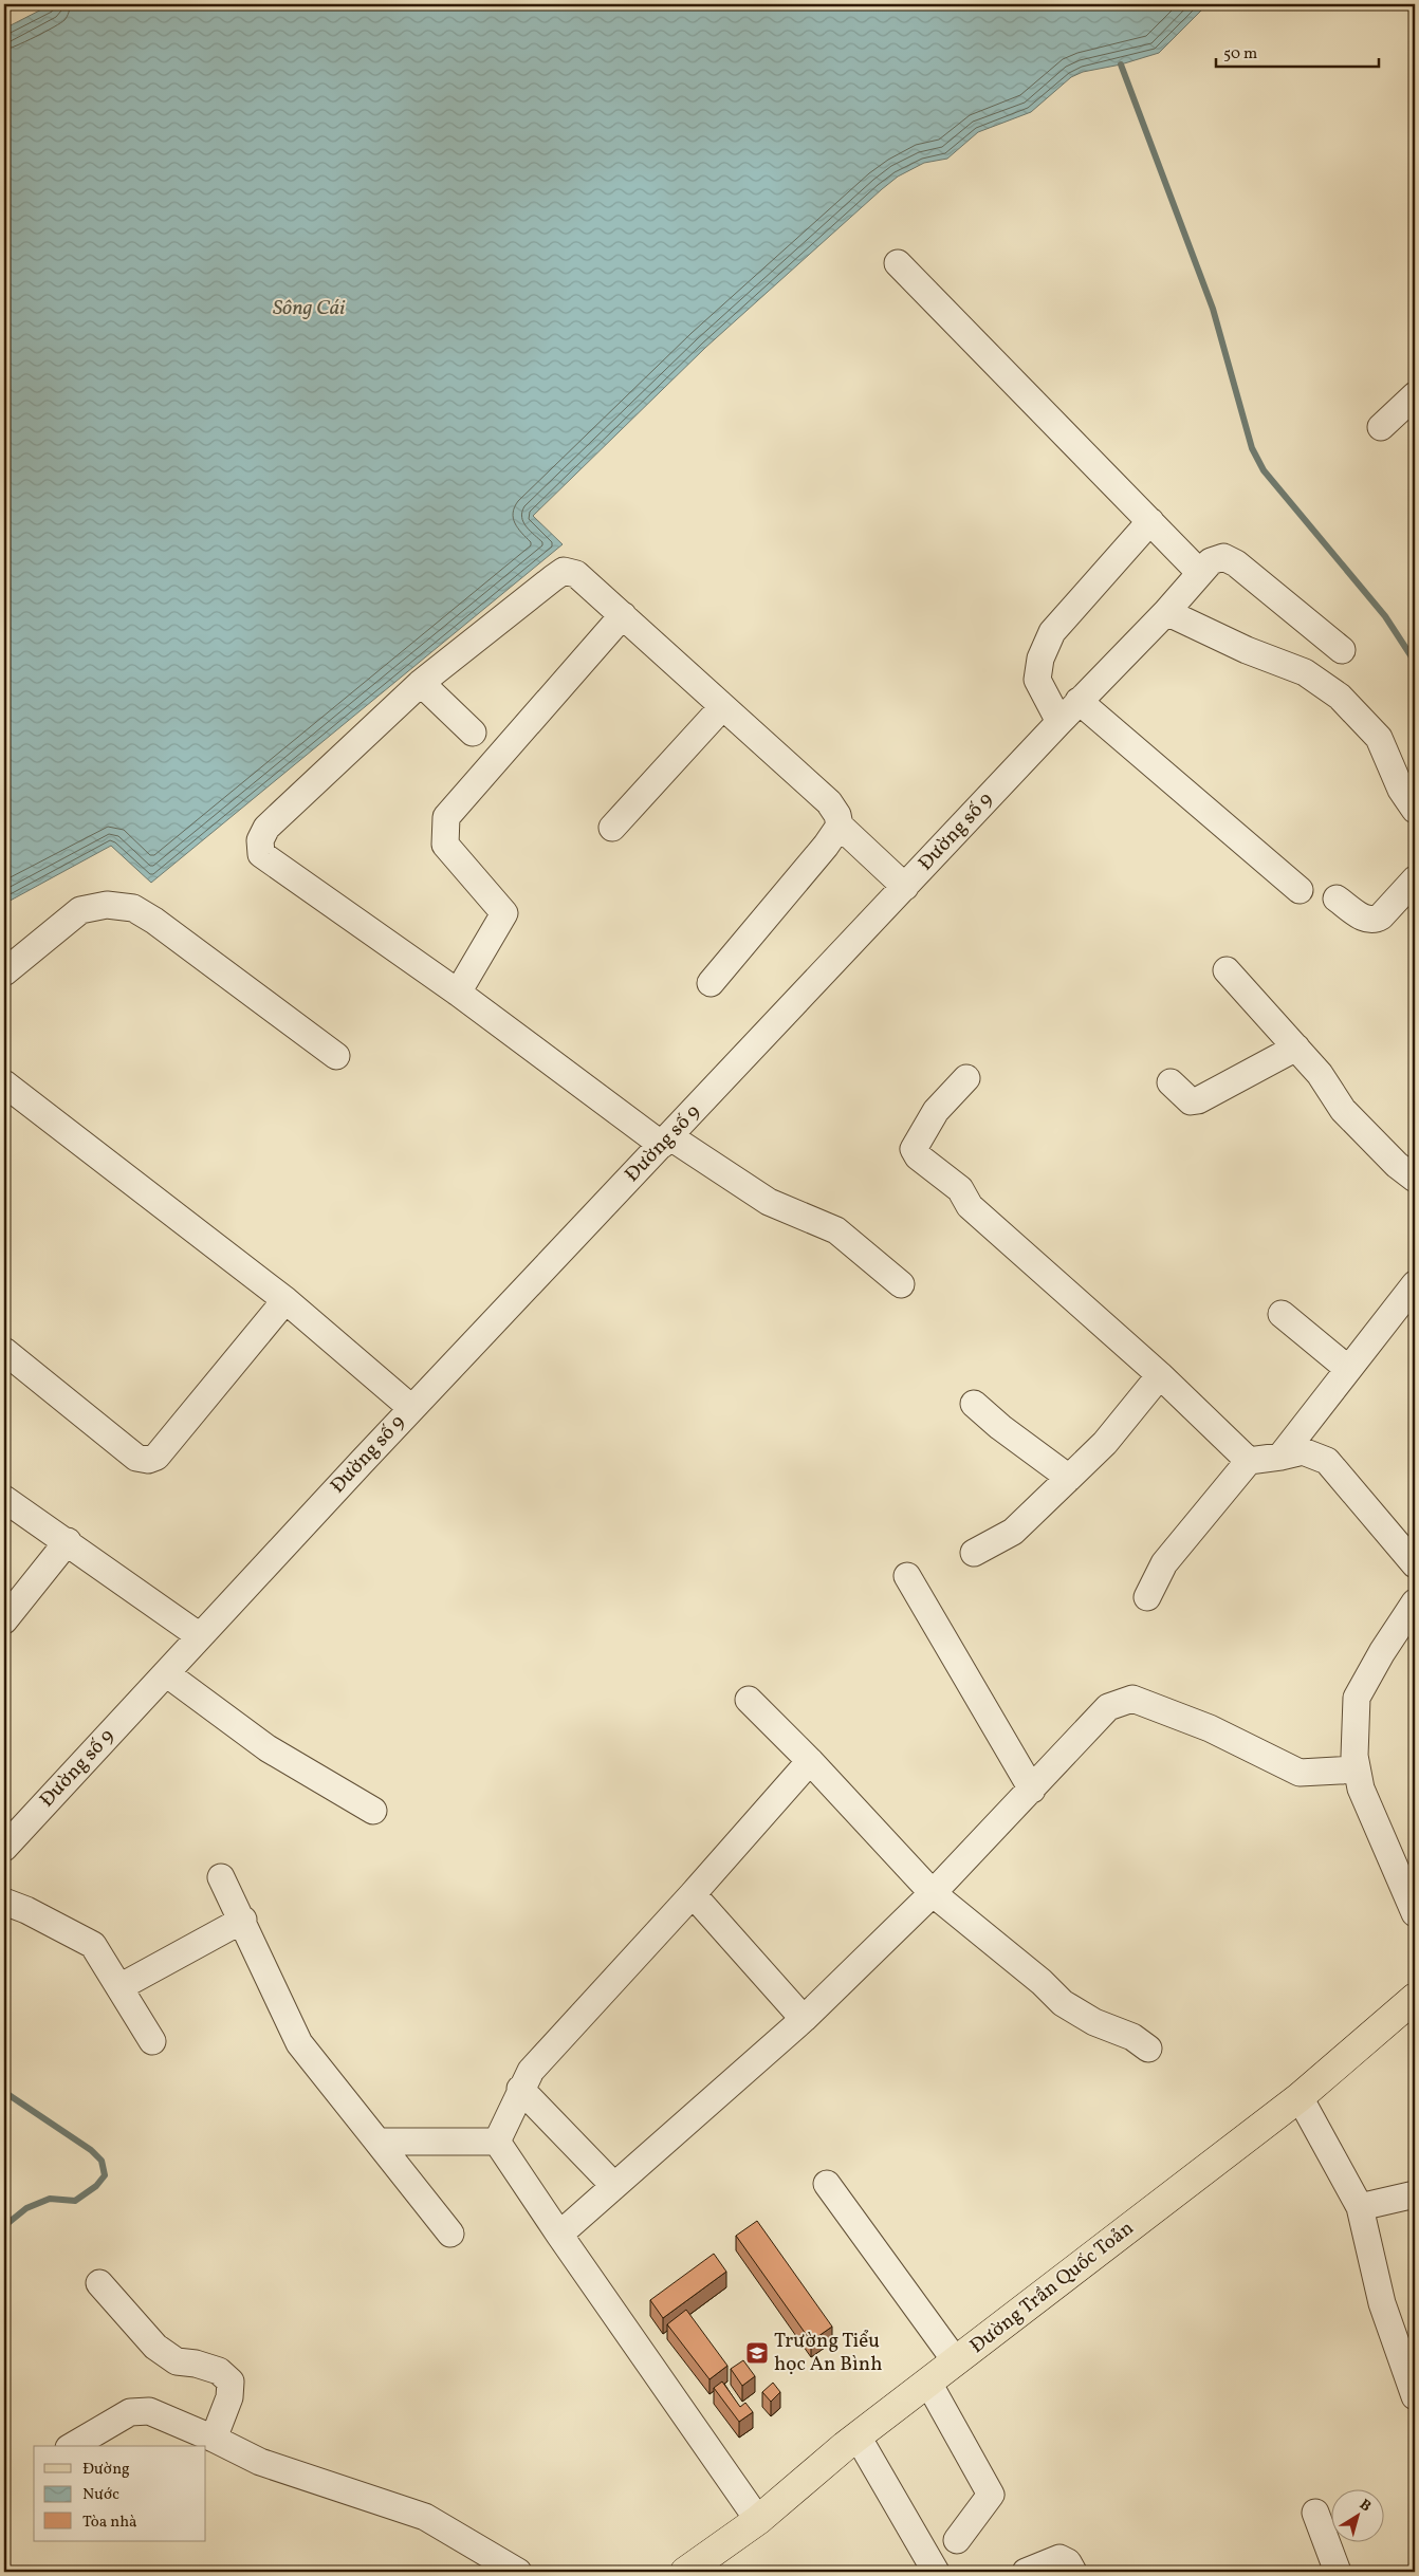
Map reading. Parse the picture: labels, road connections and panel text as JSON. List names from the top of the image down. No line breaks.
{"streets":{"main road":["Đường Trần Quốc Toản"],"street":["Đường số 9"]},"water":["Sông Cái"],"places":{"school or university":["Trường Tiểu học An Bình"]},"legend":["Đường","Nước","Tòa nhà"],"scale_bar":"50 m","north":"top right"}
